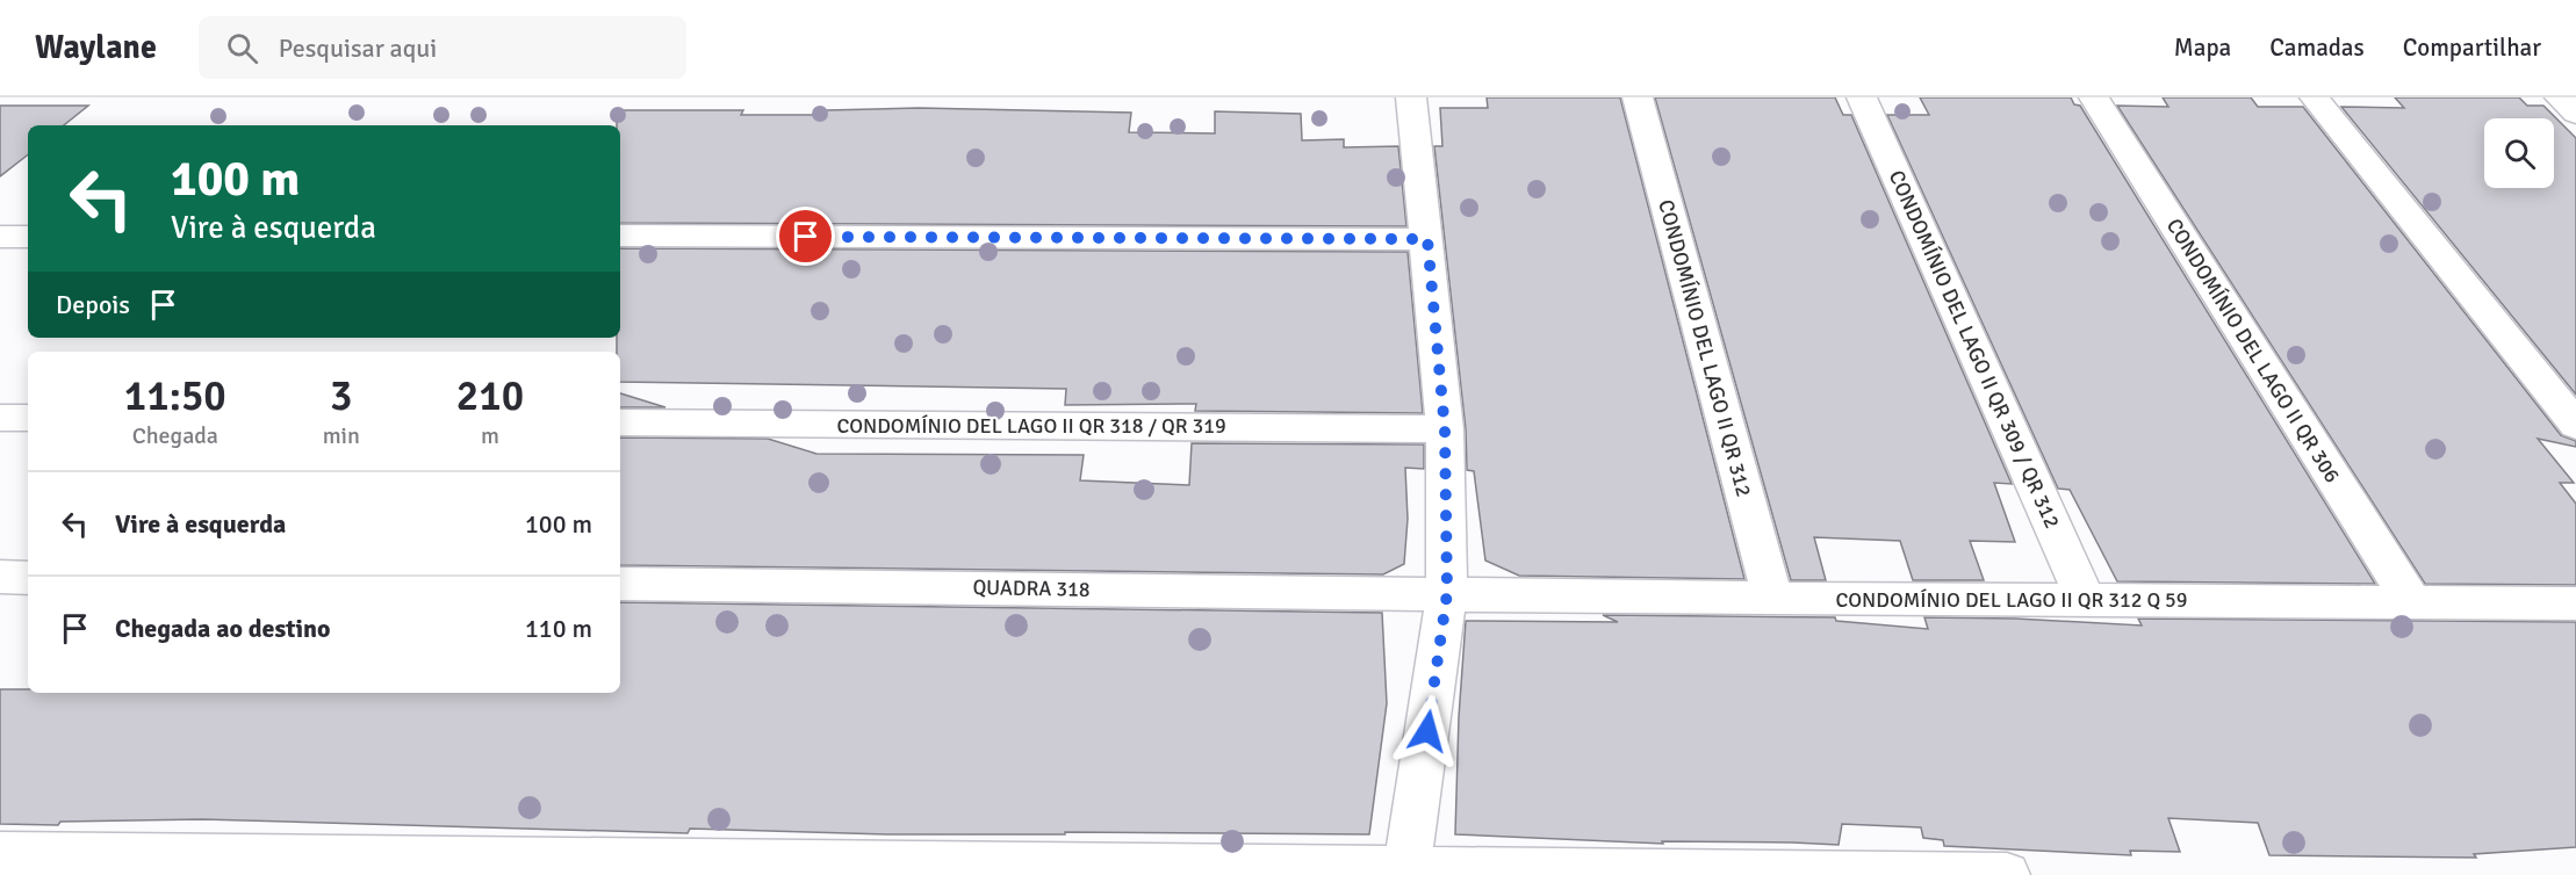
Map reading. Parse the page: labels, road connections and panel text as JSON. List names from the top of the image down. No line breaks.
{"streets":{"street":["CONDOMÍNIO DEL LAGO II QR 312","CONDOMÍNIO DEL LAGO II QR 309 / QR 312","CONDOMÍNIO DEL LAGO II QR 306","CONDOMÍNIO DEL LAGO II QR 318 / QR 319","QUADRA 318","CONDOMÍNIO DEL LAGO II QR 312 Q 59"]},"crossings":[["CONDOMÍNIO DEL LAGO II QR 312","CONDOMÍNIO DEL LAGO II QR 312 Q 59"],["CONDOMÍNIO DEL LAGO II QR 309 / QR 312","CONDOMÍNIO DEL LAGO II QR 312 Q 59"],["CONDOMÍNIO DEL LAGO II QR 306","CONDOMÍNIO DEL LAGO II QR 312 Q 59"],["QUADRA 318","CONDOMÍNIO DEL LAGO II QR 312 Q 59"]],"page":{"header":"Waylane","search":"Pesquisar aqui","nav":["Mapa","Camadas","Compartilhar"],"turn":["100 m","Vire à esquerda"],"then":"Depois","eta":["11:50","Chegada","3","min","210","m"],"list":[{"name":"Vire à esquerda","value":"100 m"},{"name":"Chegada ao destino","value":"110 m"}]}}
